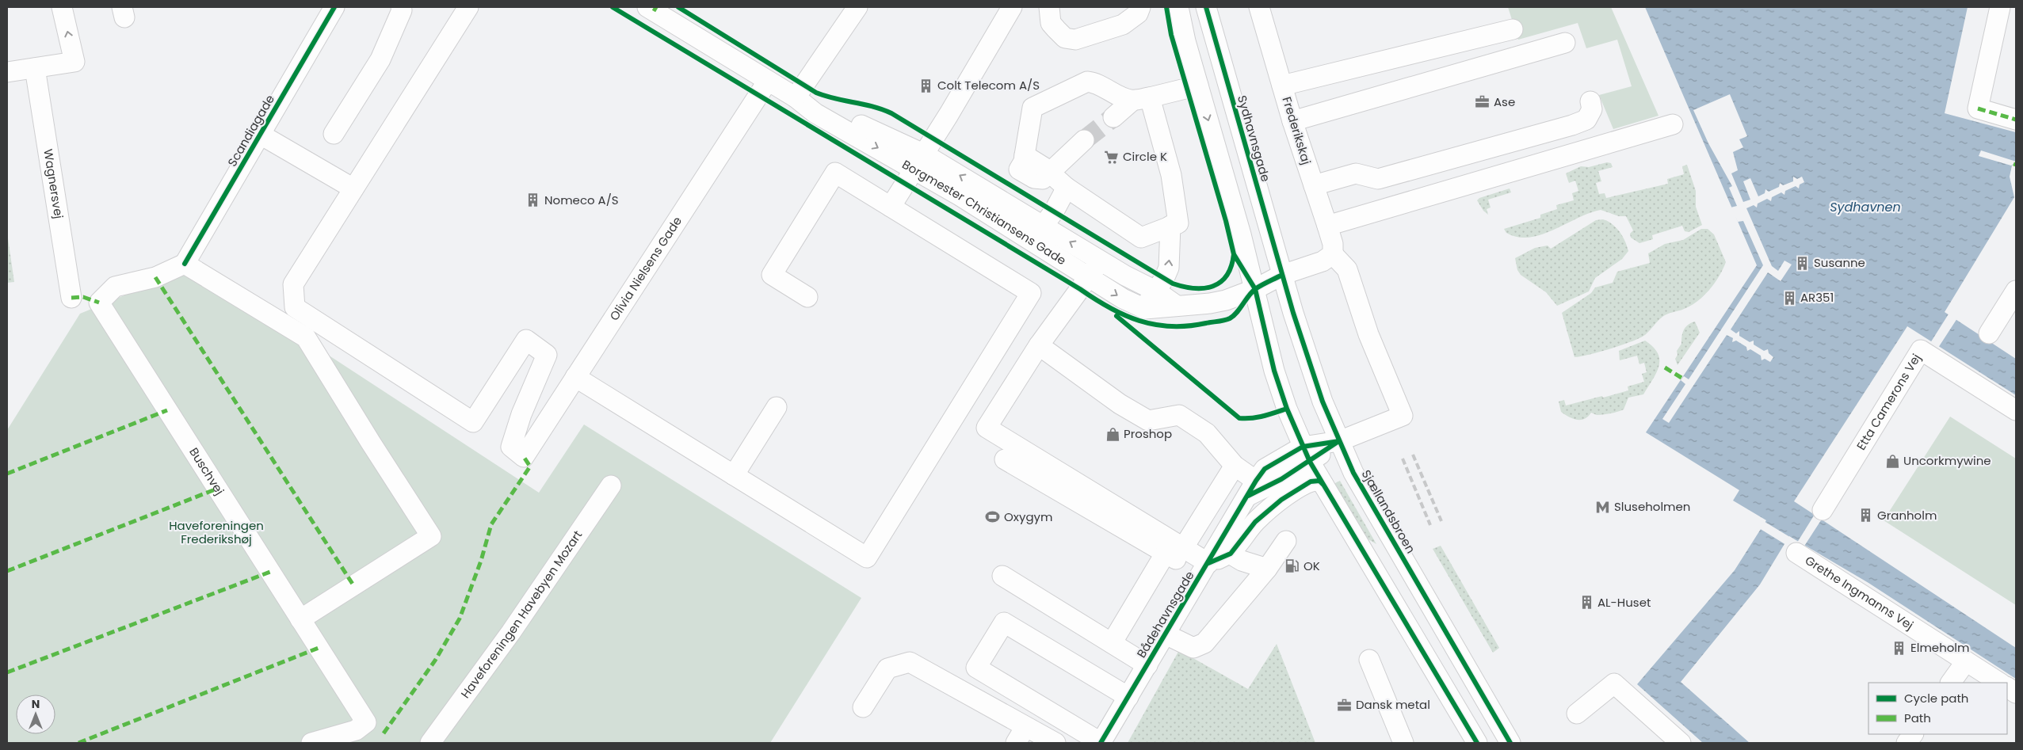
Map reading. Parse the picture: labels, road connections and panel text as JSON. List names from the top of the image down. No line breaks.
{"streets":{"street":["Scandiagade","Frederikskaj","Sydhavnsgade","Wagnersvej","Borgmester Christiansens Gade","Olivia Nielsens Gade","Etta Camerons Vej","Buschvej","Sjællandsbroen","Grethe Ingmanns Vej","Haveforeningen Havebyen Mozart","Bådehavnsgade"]},"crossings":[["Scandiagade","Buschvej"],["Sydhavnsgade","Sjællandsbroen"],["Borgmester Christiansens Gade","Olivia Nielsens Gade"],["Sjællandsbroen","Bådehavnsgade"]],"water":["Sydhavnen"],"parks":["Haveforeningen Frederikshøj"],"places":{"building":["Colt Telecom A/S","Nomeco A/S","Susanne","AR351","Granholm","AL-Huset","Elmeholm"],"office":["Ase","Dansk metal"],"supermarket":["Circle K"],"shop":["Proshop","Uncorkmywine"],"metro station":["Sluseholmen"],"sports":["Oxygym"],"fuel station":["OK"]},"legend":["Cycle path","Path"],"north":"top"}
